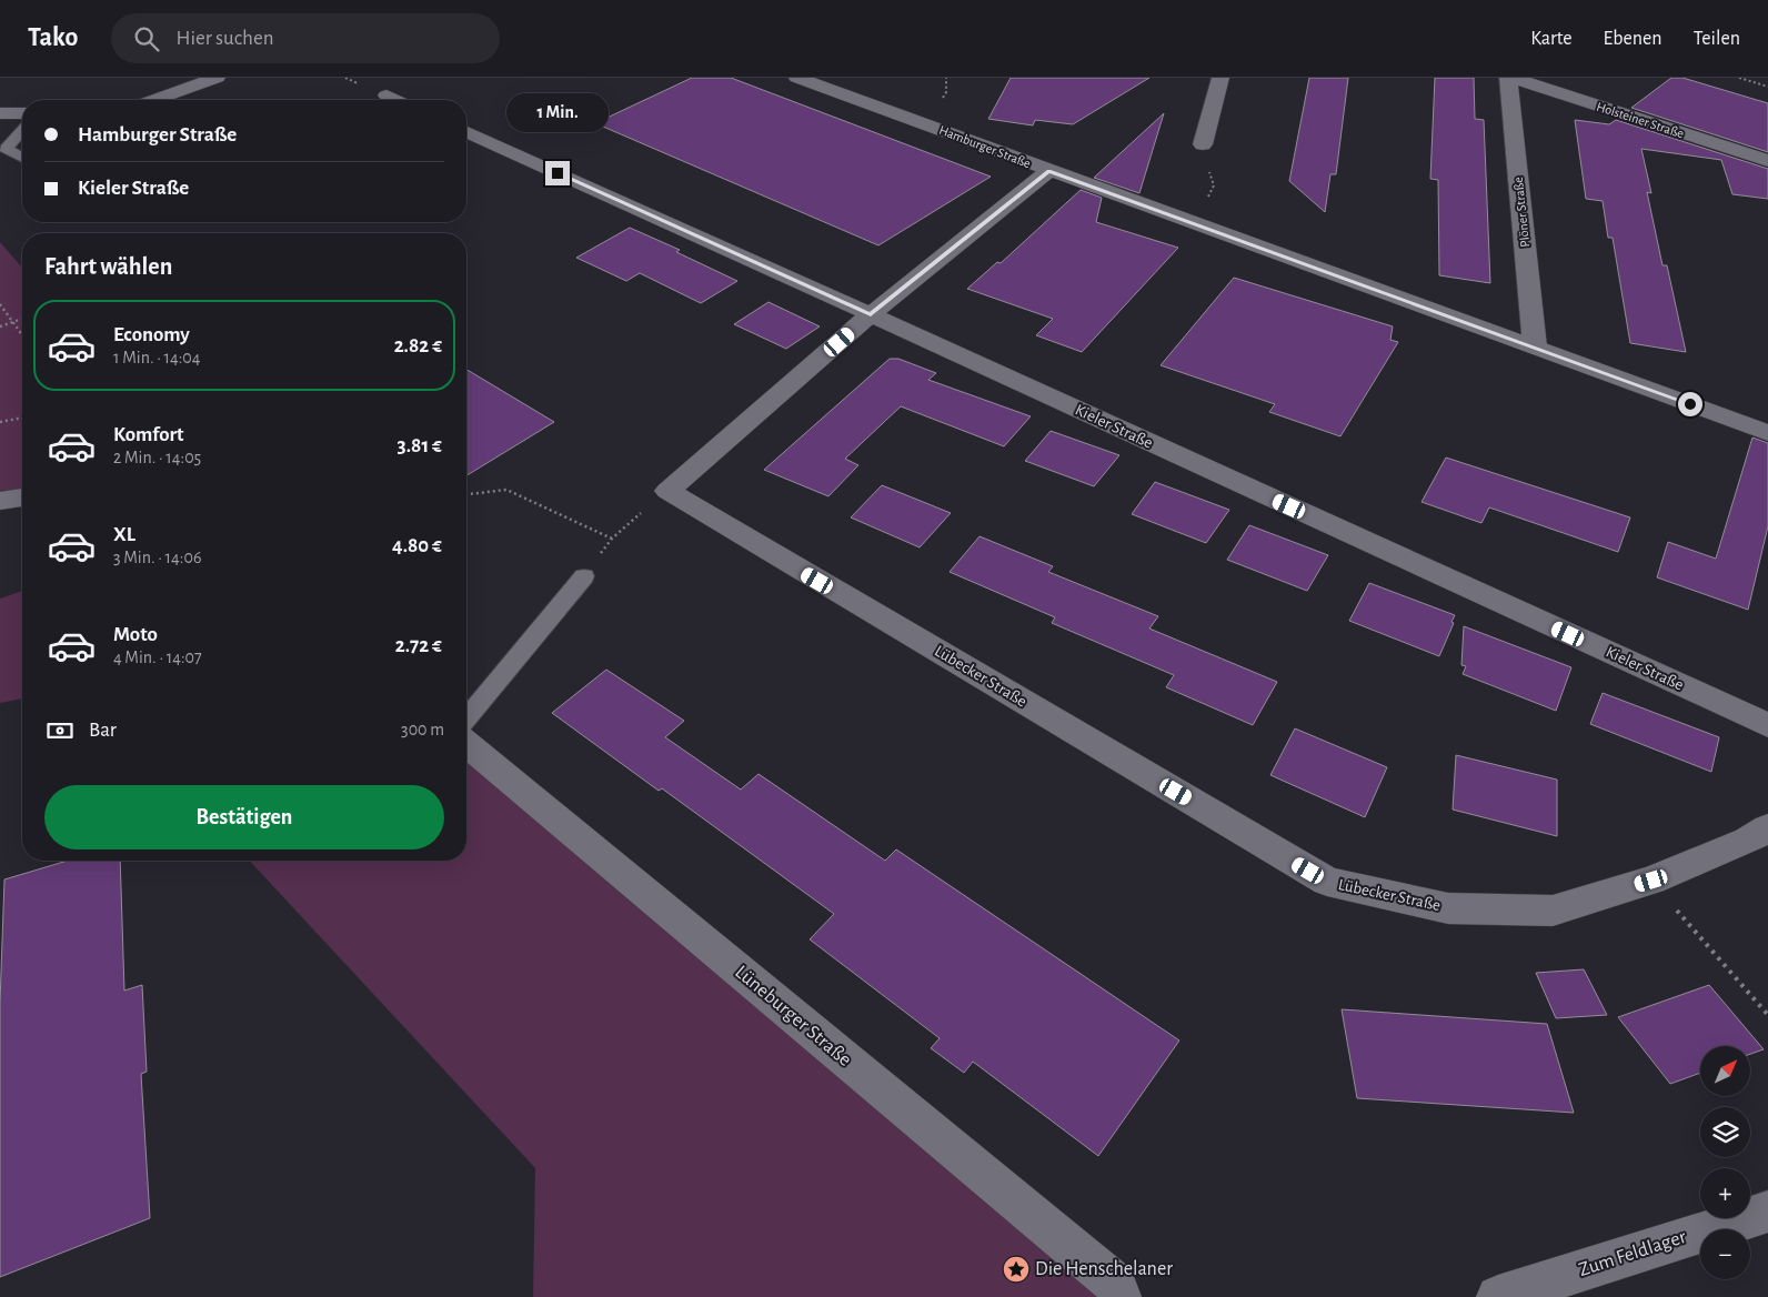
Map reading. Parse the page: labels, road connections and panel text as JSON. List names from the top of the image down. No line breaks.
{"streets":{"street":["Holsteiner Straße","Hamburger Straße","Plöner Straße","Kieler Straße","Lübecker Straße","Lüneburger Straße","Zum Feldlager"]},"crossings":[["Hamburger Straße","Plöner Straße"]],"places":{"place":["Die Henschelaner"]},"north":"top right","page":{"header":"Tako","search":"Hier suchen","nav":["Karte","Ebenen","Teilen"],"bubble":"1 Min.","banner":["Hamburger Straße","Kieler Straße"],"heading":"Fahrt wählen","list":[{"name":"Economy","note":"1 Min. · 14:04","value":"2.82 €"},{"name":"Komfort","note":"2 Min. · 14:05","value":"3.81 €"},{"name":"XL","note":"3 Min. · 14:06","value":"4.80 €"},{"name":"Moto","note":"4 Min. · 14:07","value":"2.72 €"}],"pay":["Bar","300 m"],"buttons":"Bestätigen","map_buttons":["+","−"]}}
